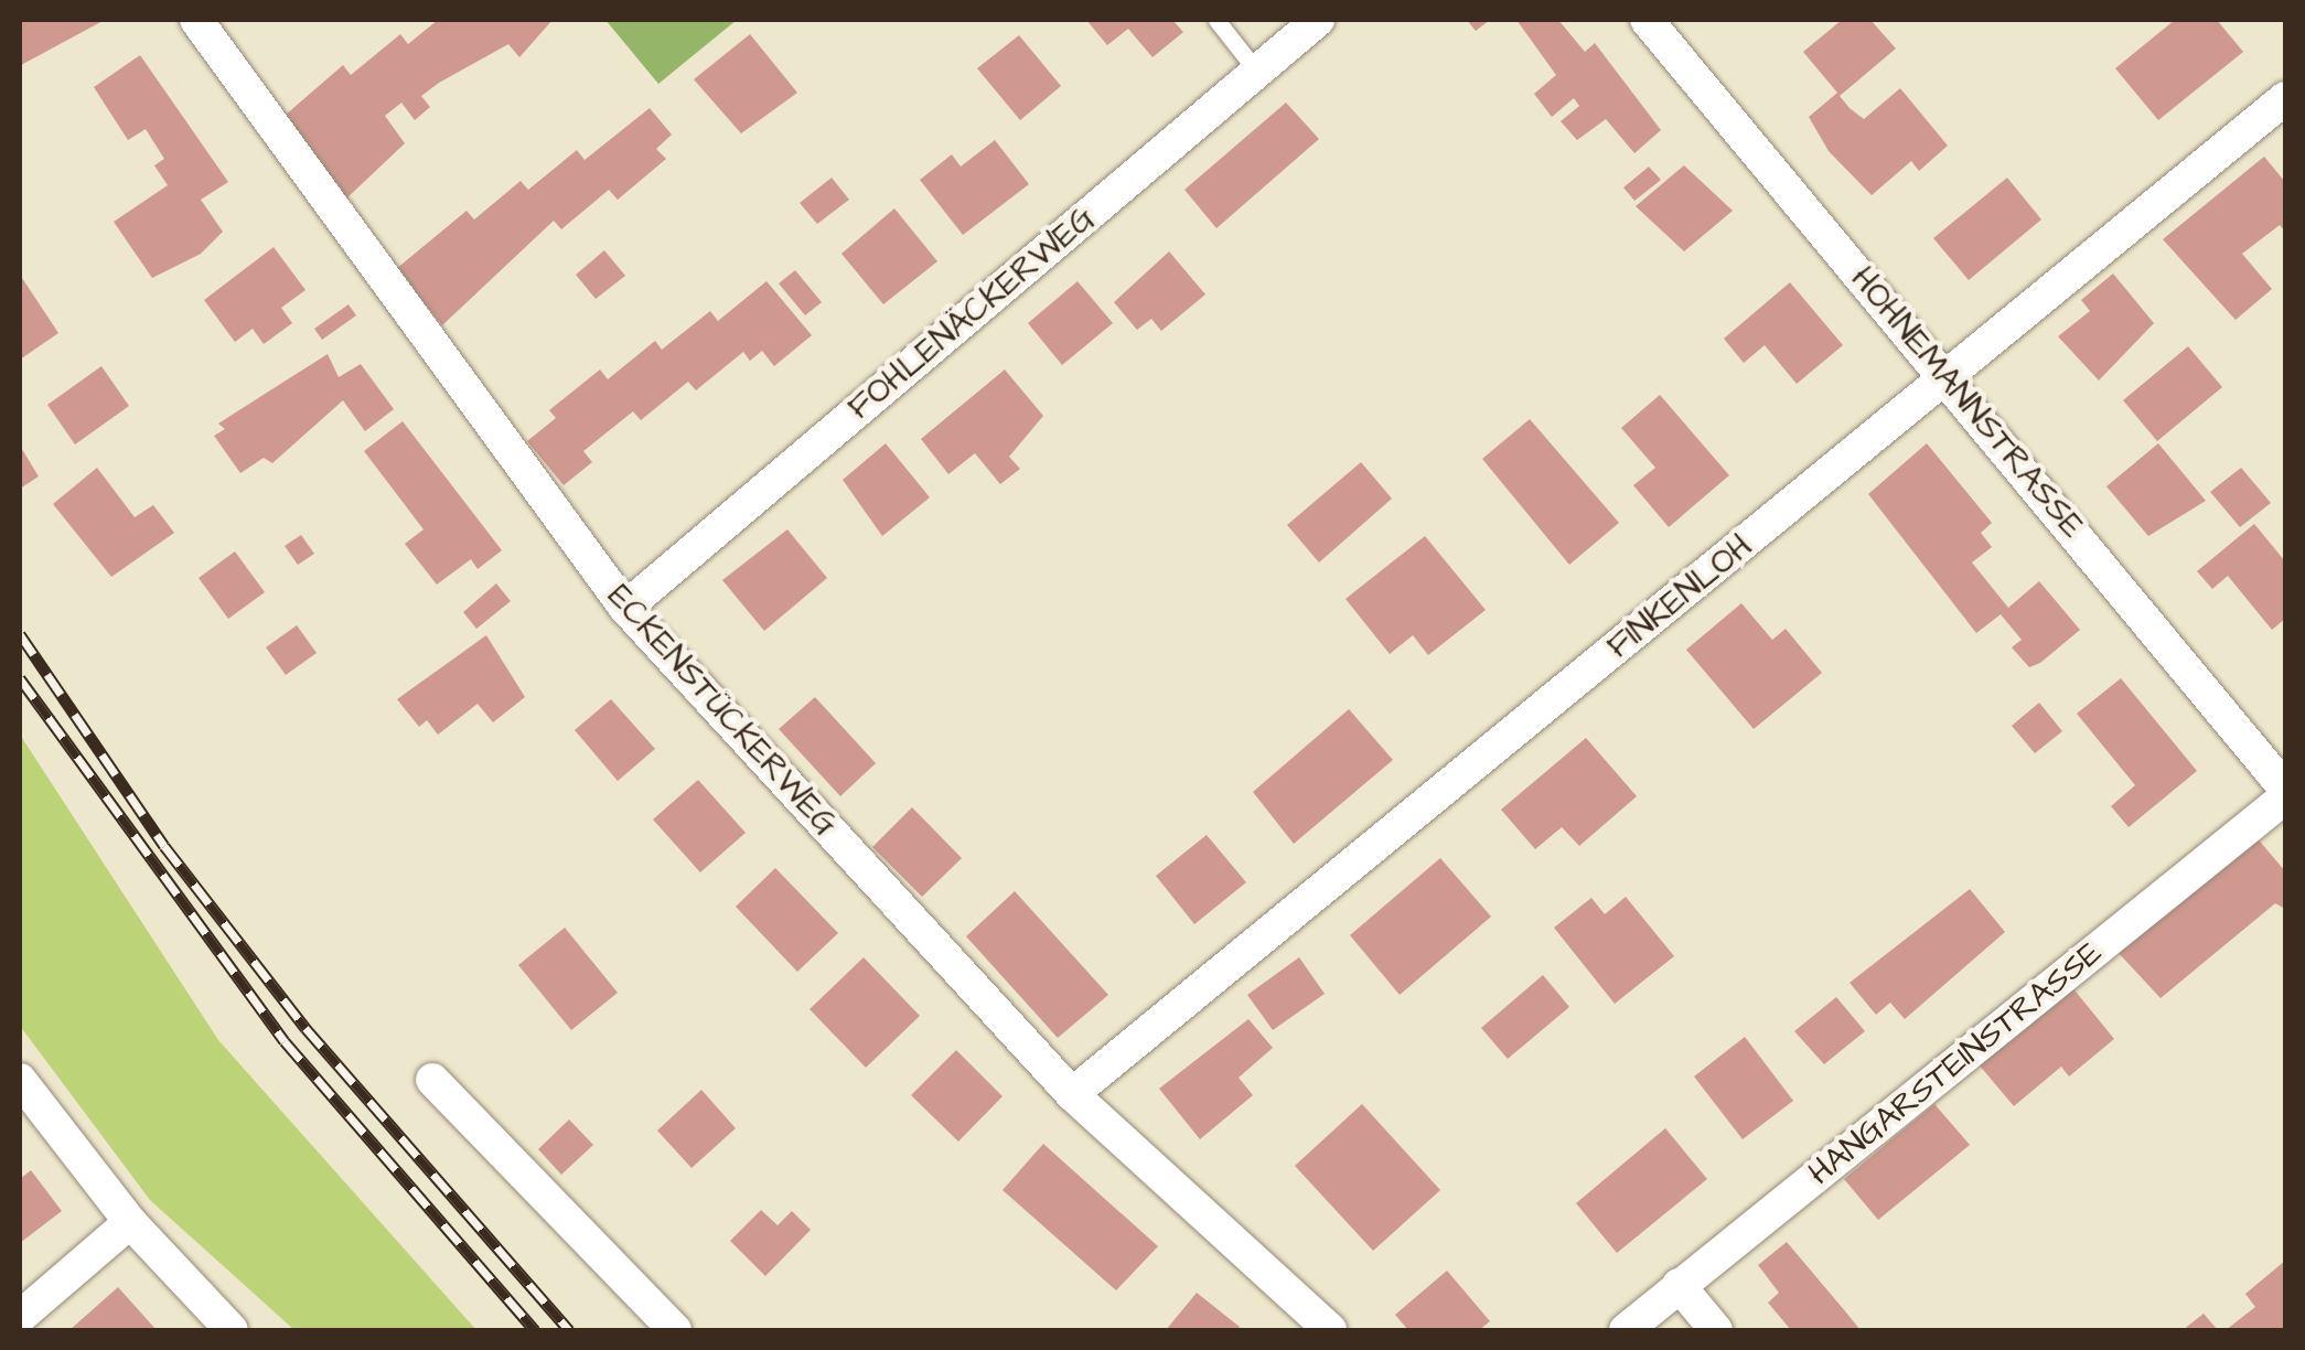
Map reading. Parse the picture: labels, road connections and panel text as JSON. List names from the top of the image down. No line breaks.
{"streets":{"street":["FOHLENÄCKERWEG","HOHNEMANNSTRASSE","FINKENLOH","ECKENSTÜCKERWEG","HANGARSTEINSTRASSE"]},"crossings":[["FOHLENÄCKERWEG","ECKENSTÜCKERWEG"],["HOHNEMANNSTRASSE","FINKENLOH"],["FINKENLOH","ECKENSTÜCKERWEG"]]}
